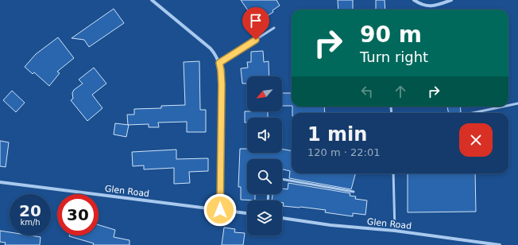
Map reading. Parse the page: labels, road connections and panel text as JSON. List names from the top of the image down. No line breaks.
{"streets":{"street":["Glen Road"]},"north":"bottom left","page":{"turn":["90 m","Turn right"],"heading":["1 min","120 m · 22:01"],"speed":"20 km/h","limit":"30"}}
